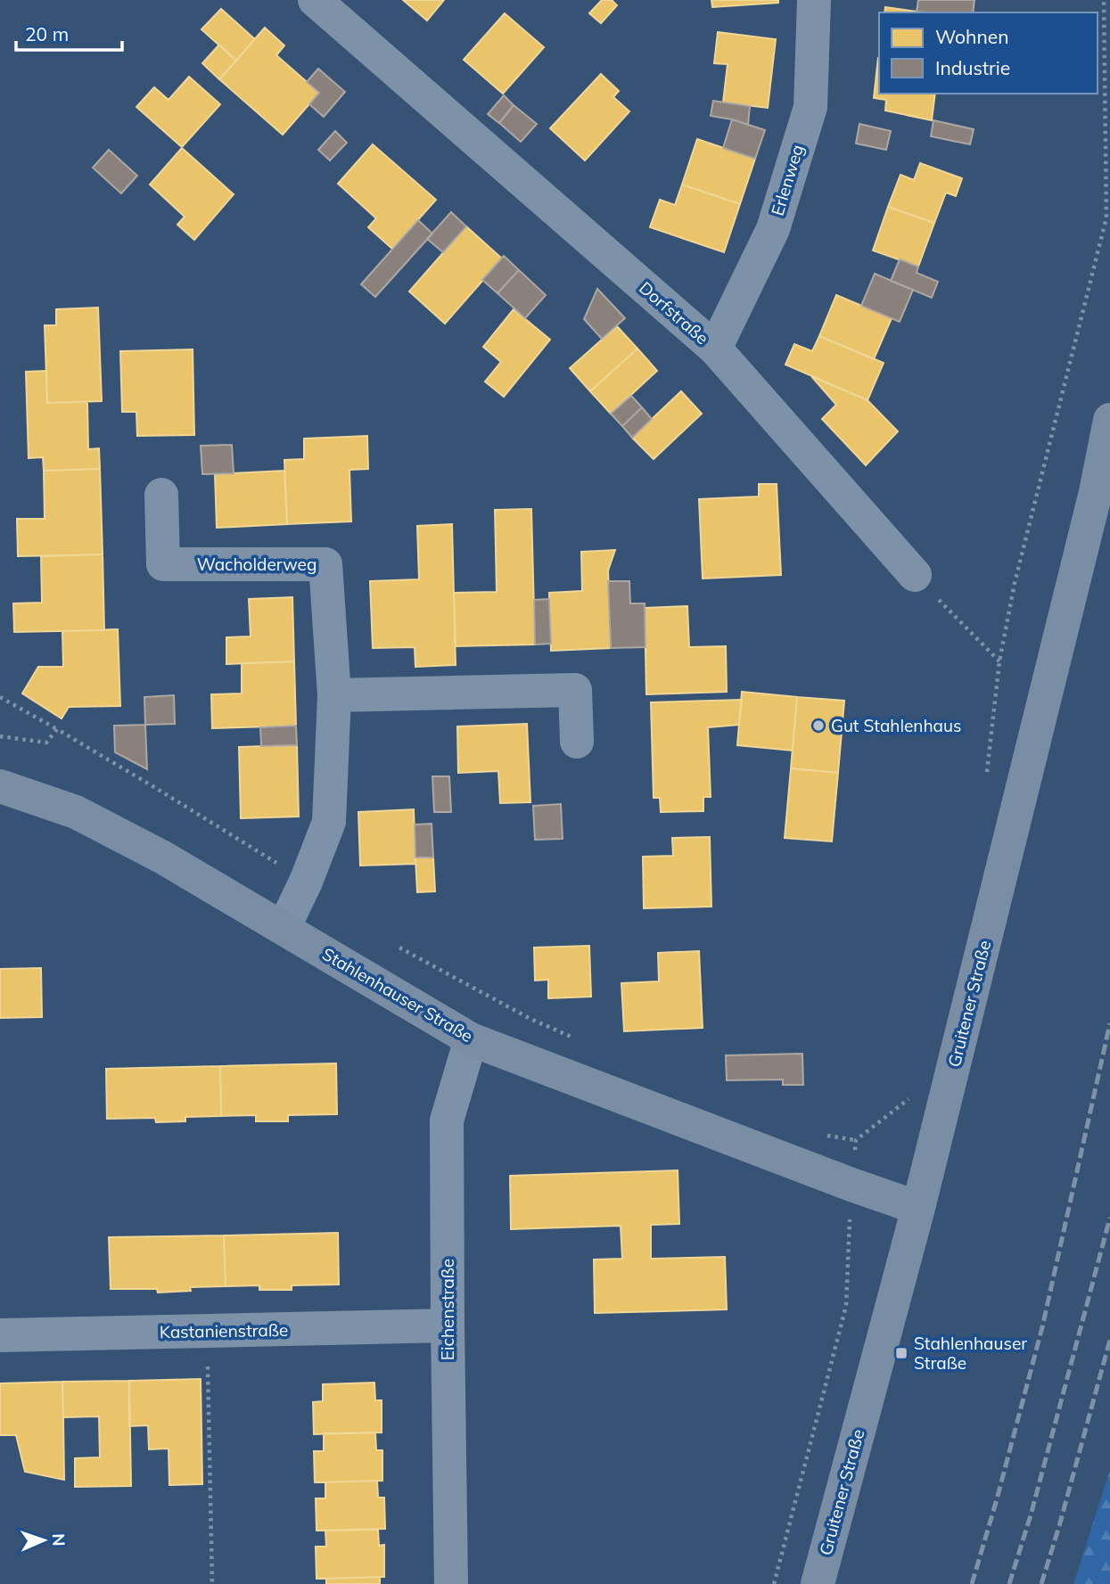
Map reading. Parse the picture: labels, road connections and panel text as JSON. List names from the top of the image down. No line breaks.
{"streets":{"main road":["Stahlenhauser Straße","Gruitener Straße"],"street":["Erlenweg","Dorfstraße","Wacholderweg","Eichenstraße","Kastanienstraße"]},"crossings":[["Erlenweg","Dorfstraße"],["Wacholderweg","Stahlenhauser Straße"],["Stahlenhauser Straße","Gruitener Straße"],["Stahlenhauser Straße","Eichenstraße"],["Eichenstraße","Kastanienstraße"]],"places":{"other":["Gut Stahlenhaus"],"transit":["Stahlenhauser Straße"]},"legend":["Wohnen","Industrie"],"scale_bar":"20 m","north":"right"}
